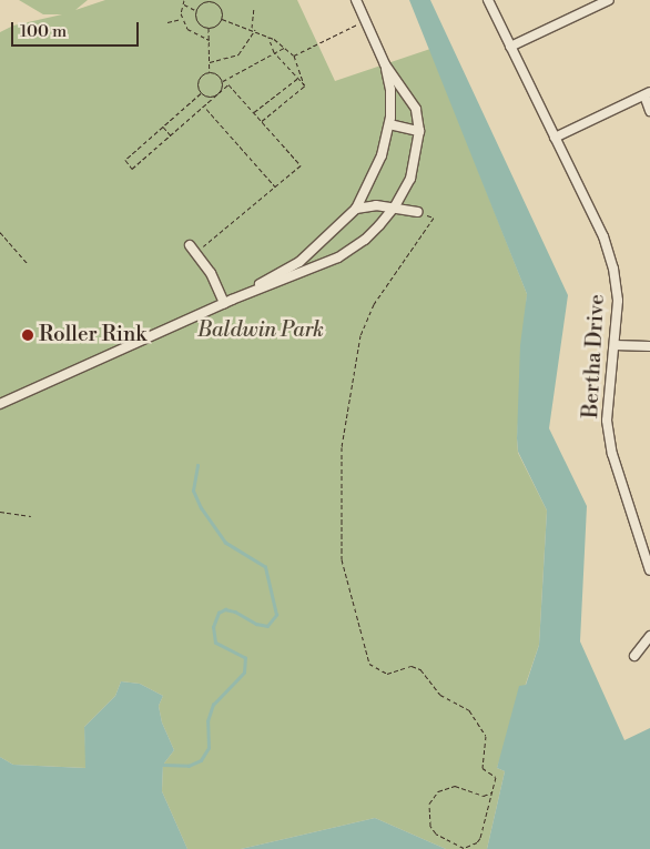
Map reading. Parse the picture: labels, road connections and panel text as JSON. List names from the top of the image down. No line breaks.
{"streets":{"street":["Bertha Drive"]},"parks":["Baldwin Park"],"places":["Roller Rink"],"scale_bar":"100 m"}
